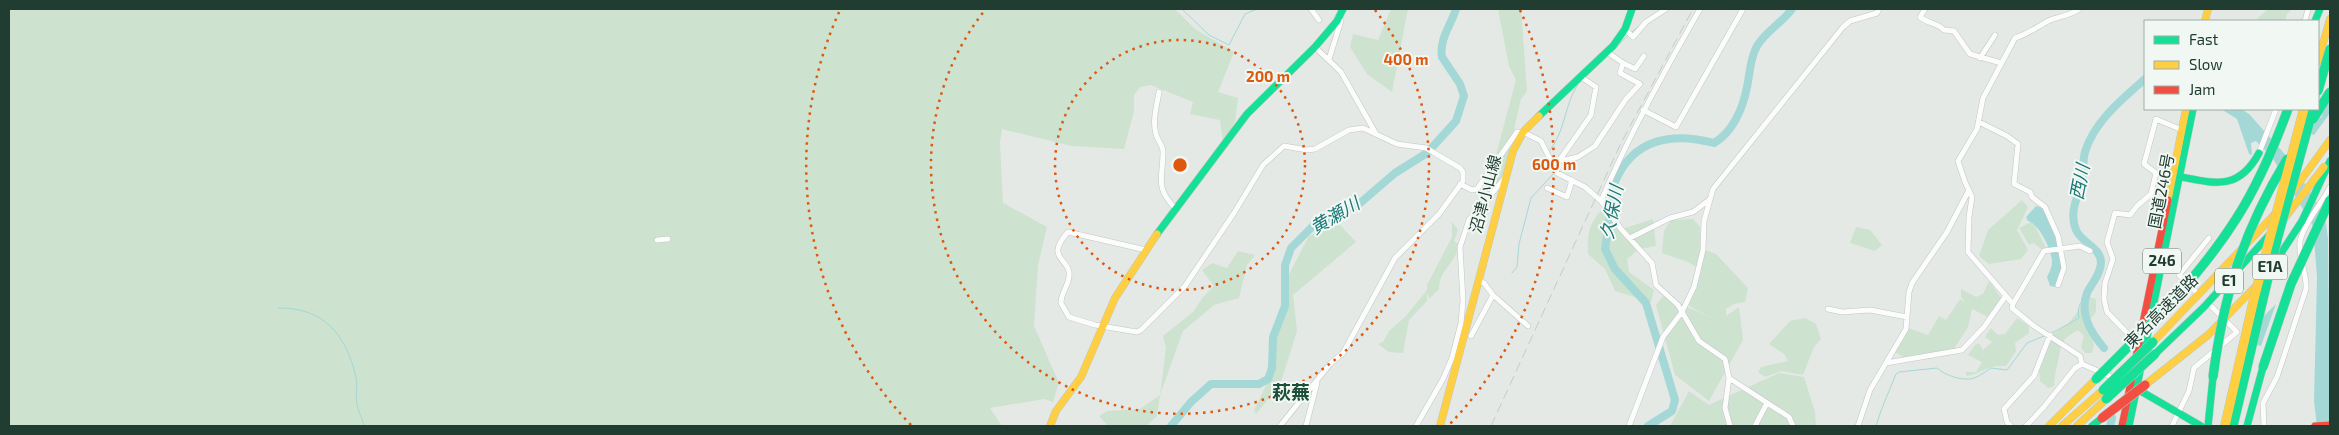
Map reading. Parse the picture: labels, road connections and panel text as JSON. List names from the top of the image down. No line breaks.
{"streets":{"main road":["国道246号","沼津小山線","246","E1A","E1","東名高速道路"]},"crossings":[["国道246号","E1A"],["E1A","東名高速道路"]],"districts":["萩蕪"],"water":["西川","久保川","黄瀬川"],"legend":["Fast","Slow","Jam"],"rings":["400 m","200 m","600 m"]}
